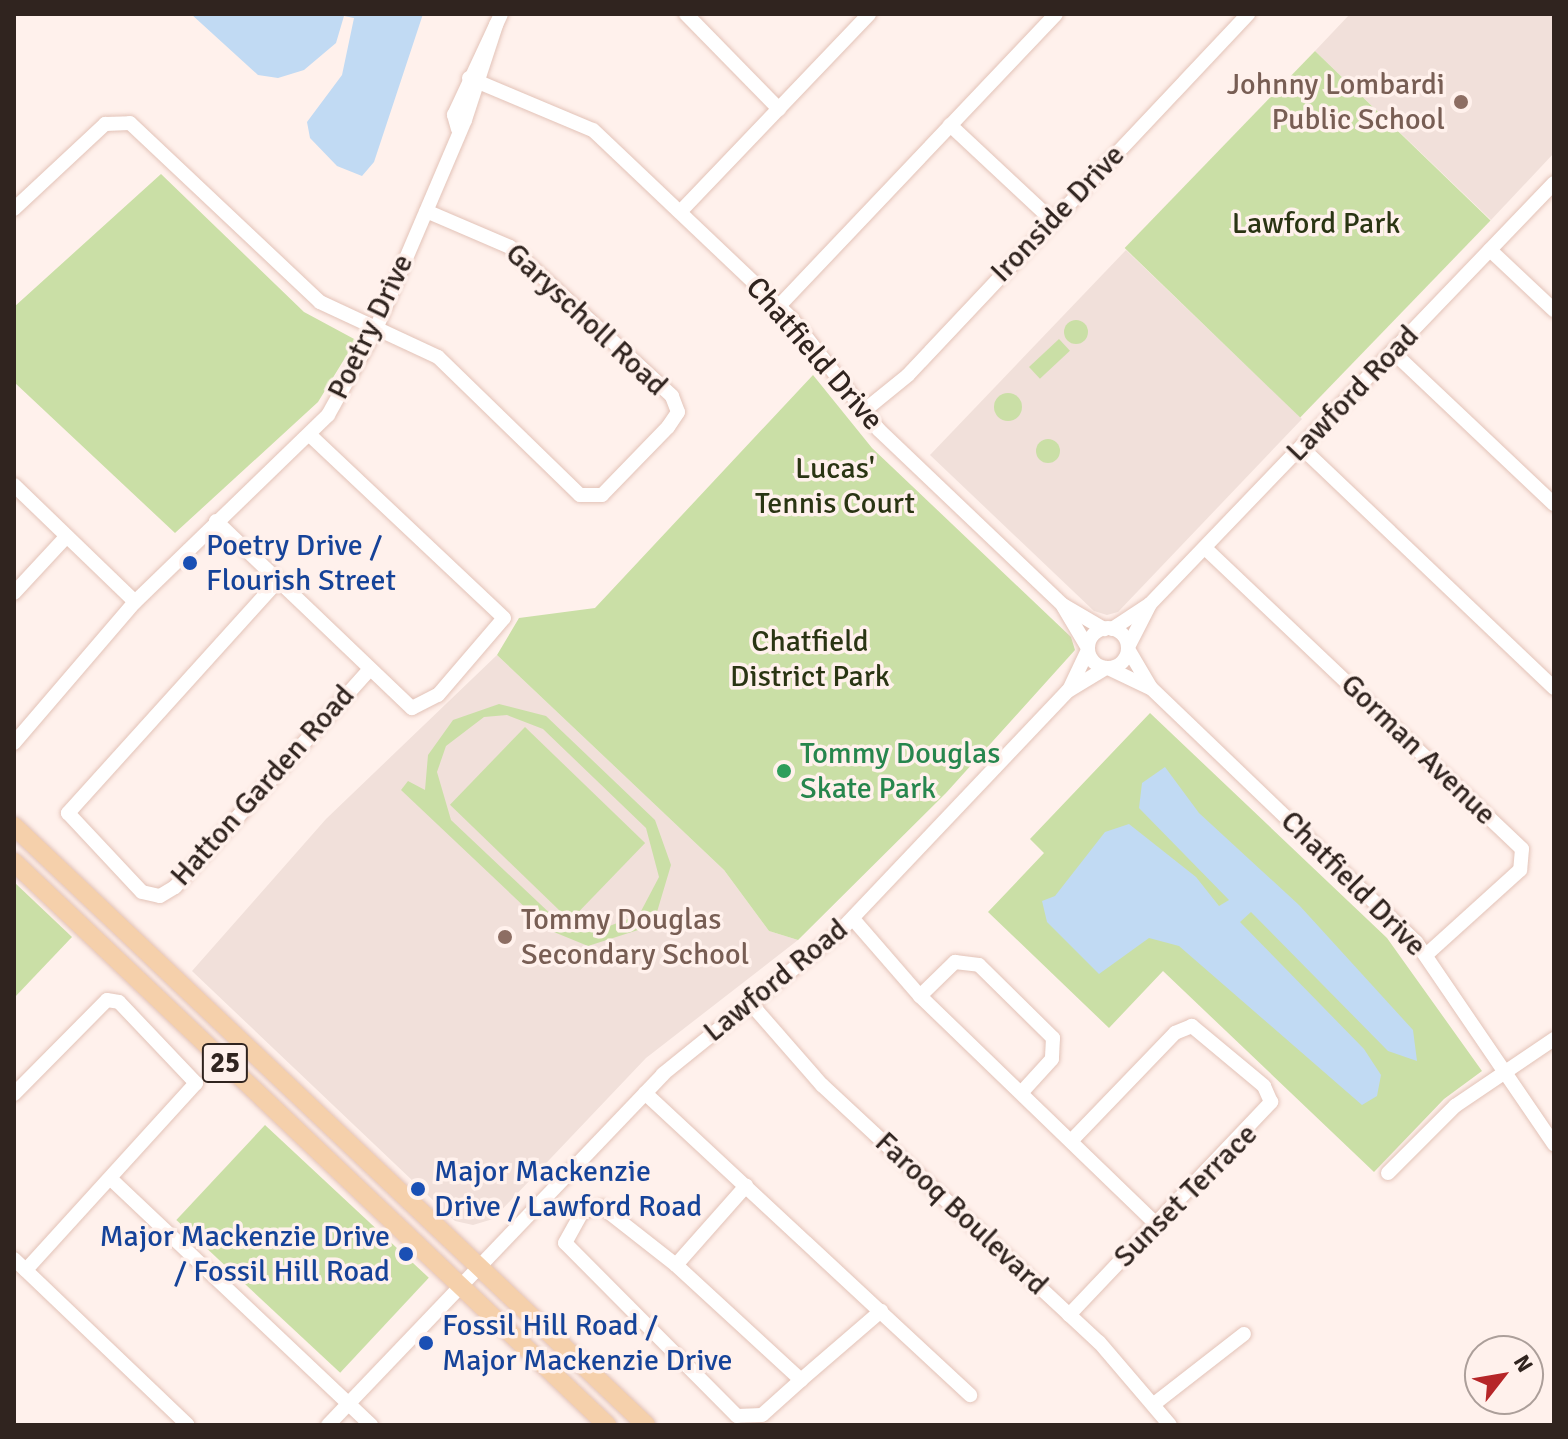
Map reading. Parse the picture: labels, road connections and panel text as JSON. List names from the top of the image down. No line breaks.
{"streets":{"main road":["25"],"street":["Ironside Drive","Garyscholl Road","Poetry Drive","Chatfield Drive","Lawford Road","Gorman Avenue","Hatton Garden Road","Sunset Terrace","Farooq Boulevard"]},"crossings":[["Ironside Drive","Chatfield Drive"],["Garyscholl Road","Poetry Drive"],["Poetry Drive","Chatfield Drive"],["Chatfield Drive","Lawford Road"],["Chatfield Drive","Gorman Avenue"],["Lawford Road","Gorman Avenue"],["Lawford Road","25"],["Lawford Road","Farooq Boulevard"],["Sunset Terrace","Farooq Boulevard"]],"parks":["Lawford Park","Lucas' Tennis Court","Chatfield District Park"],"places":["Johnny Lombardi Public School","Poetry Drive / Flourish Street","Tommy Douglas Skate Park","Tommy Douglas Secondary School","Major Mackenzie Drive / Lawford Road","Major Mackenzie Drive / Fossil Hill Road","Fossil Hill Road / Major Mackenzie Drive"],"north":"top right"}
